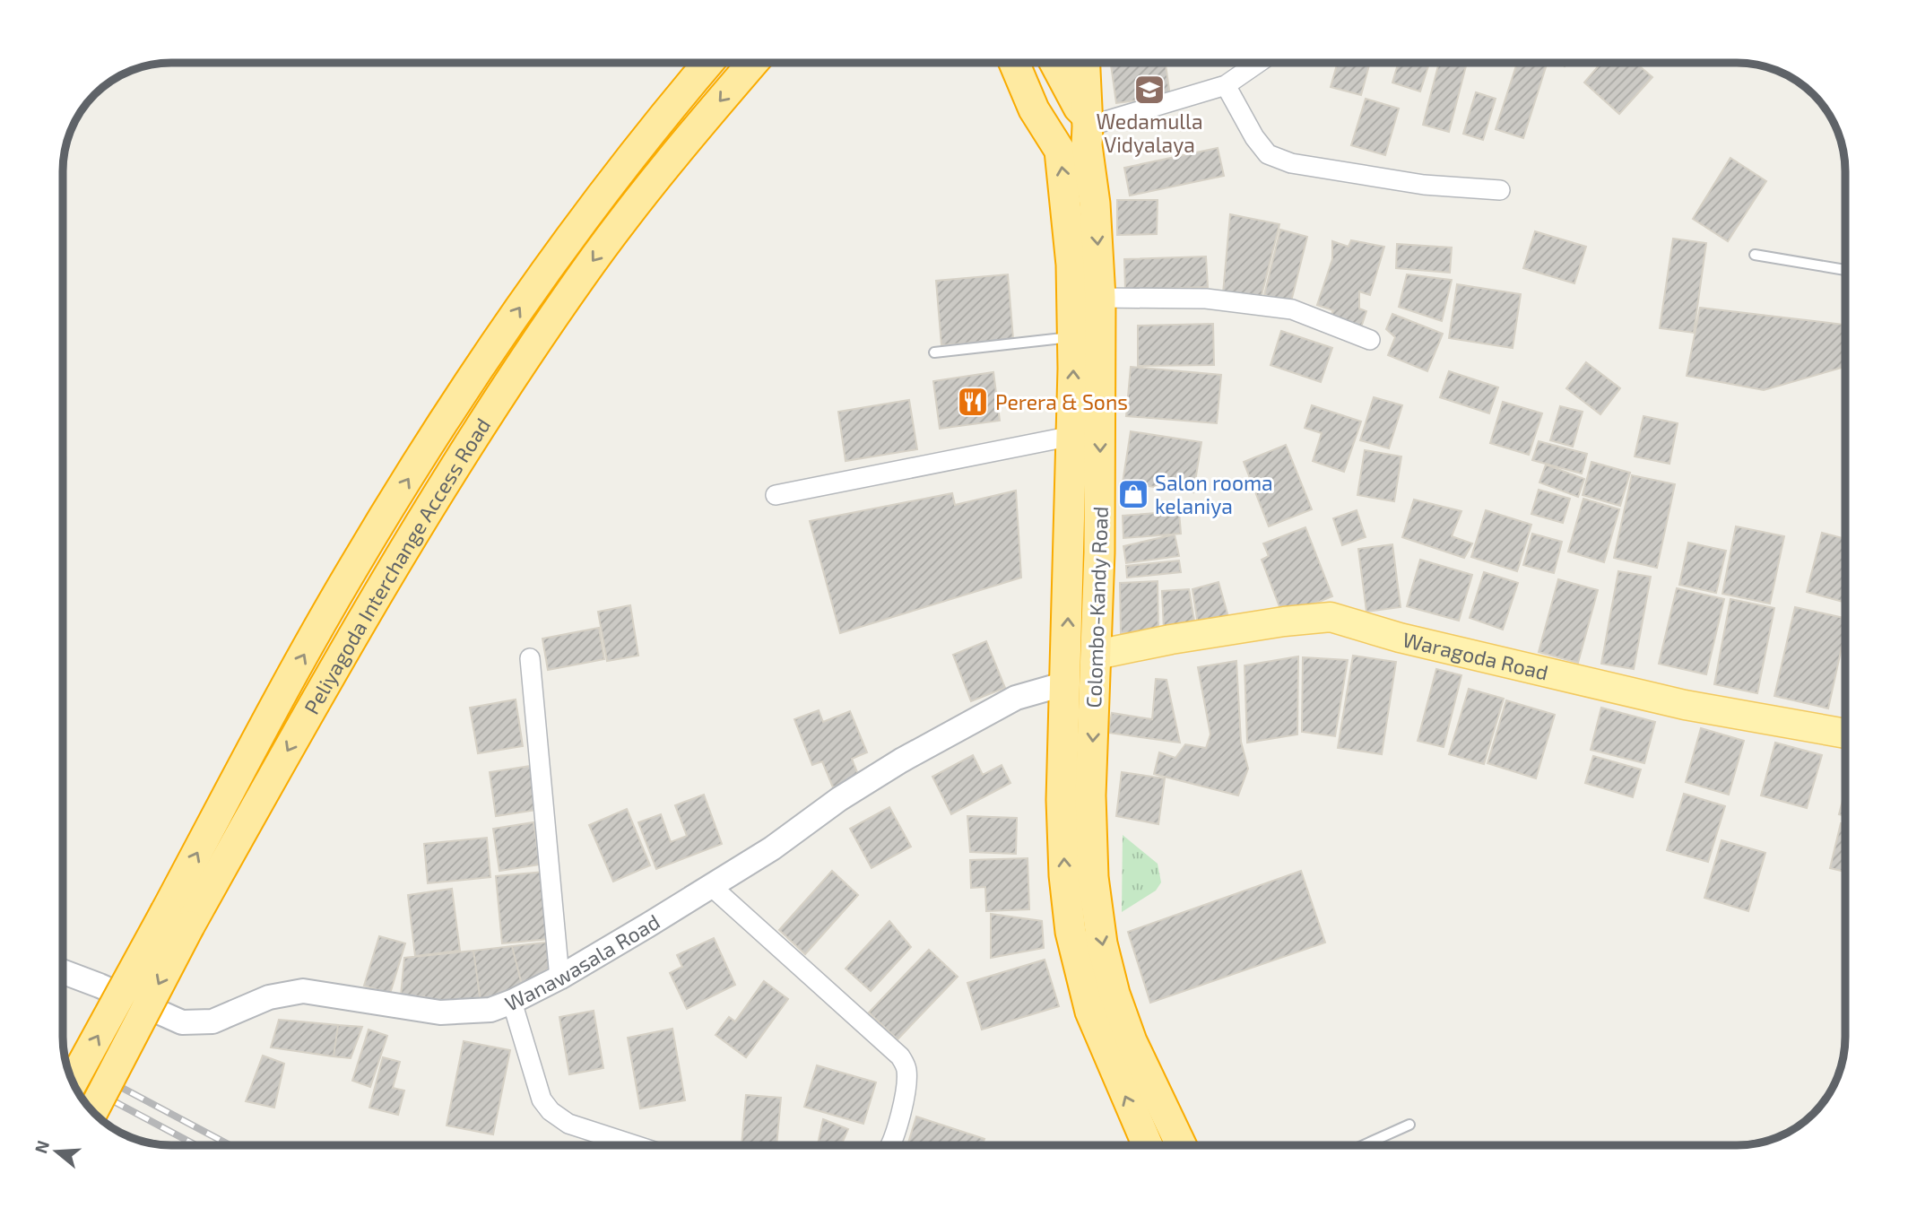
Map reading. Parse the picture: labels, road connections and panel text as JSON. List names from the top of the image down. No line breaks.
{"streets":{"highway":["Peliyagoda Interchange Access Road","Colombo-Kandy Road"],"main road":["Waragoda Road"],"street":["Wanawasala Road"]},"crossings":[["Colombo-Kandy Road","Waragoda Road"],["Colombo-Kandy Road","Wanawasala Road"]],"places":{"school or university":["Wedamulla Vidyalaya"],"restaurant":["Perera & Sons"],"shop":["Salon rooma kelaniya"]},"north":"left"}
